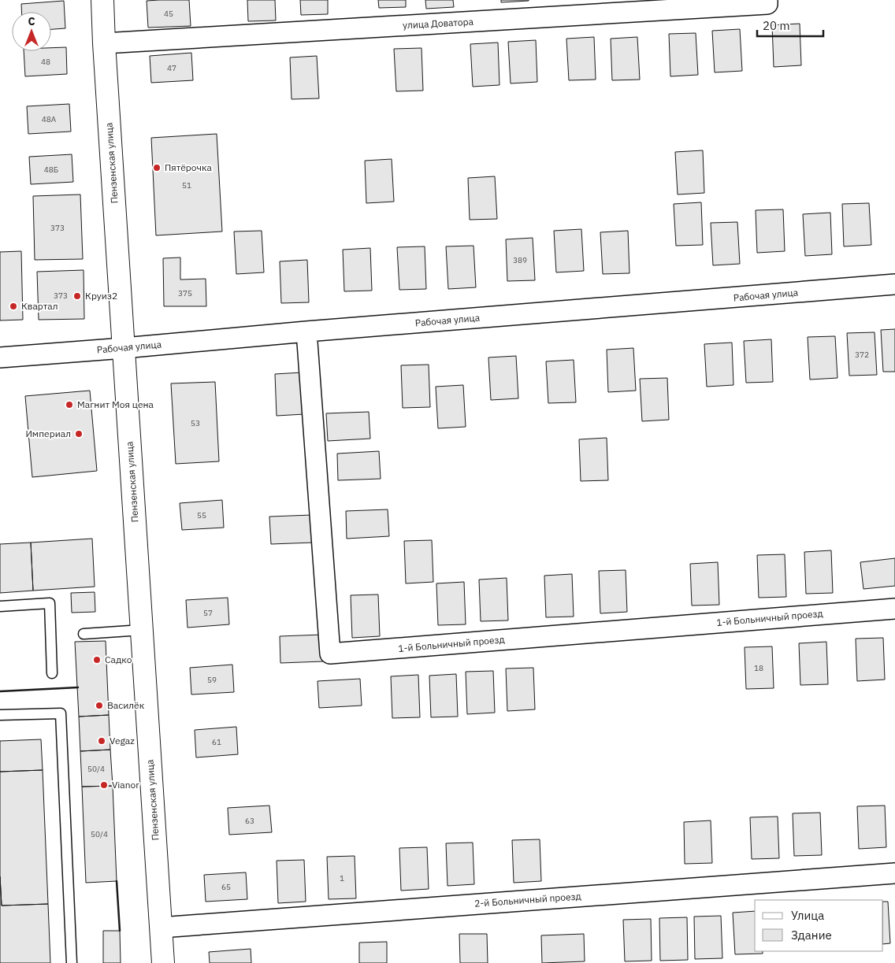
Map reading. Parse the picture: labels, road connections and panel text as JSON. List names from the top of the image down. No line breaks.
{"streets":{"street":["улица Доватора","Пензенская улица","Рабочая улица","1-й Больничный проезд","2-й Больничный проезд"]},"crossings":[["улица Доватора","Пензенская улица"],["Пензенская улица","Рабочая улица"],["Пензенская улица","2-й Больничный проезд"],["Рабочая улица","1-й Больничный проезд"]],"places":["Пятёрочка","Круиз2","Квартал","Магнит Моя цена","Империал","Садко","Василёк","Vegaz","Vianor"],"house_numbers":["45","48","47","48А","48Б","51","373","389","375","373","372","53","55","57","18","59","61","50/4","63","50/4","1","65"],"legend":["Улица","Здание"],"scale_bar":"20 m","north":"top"}
